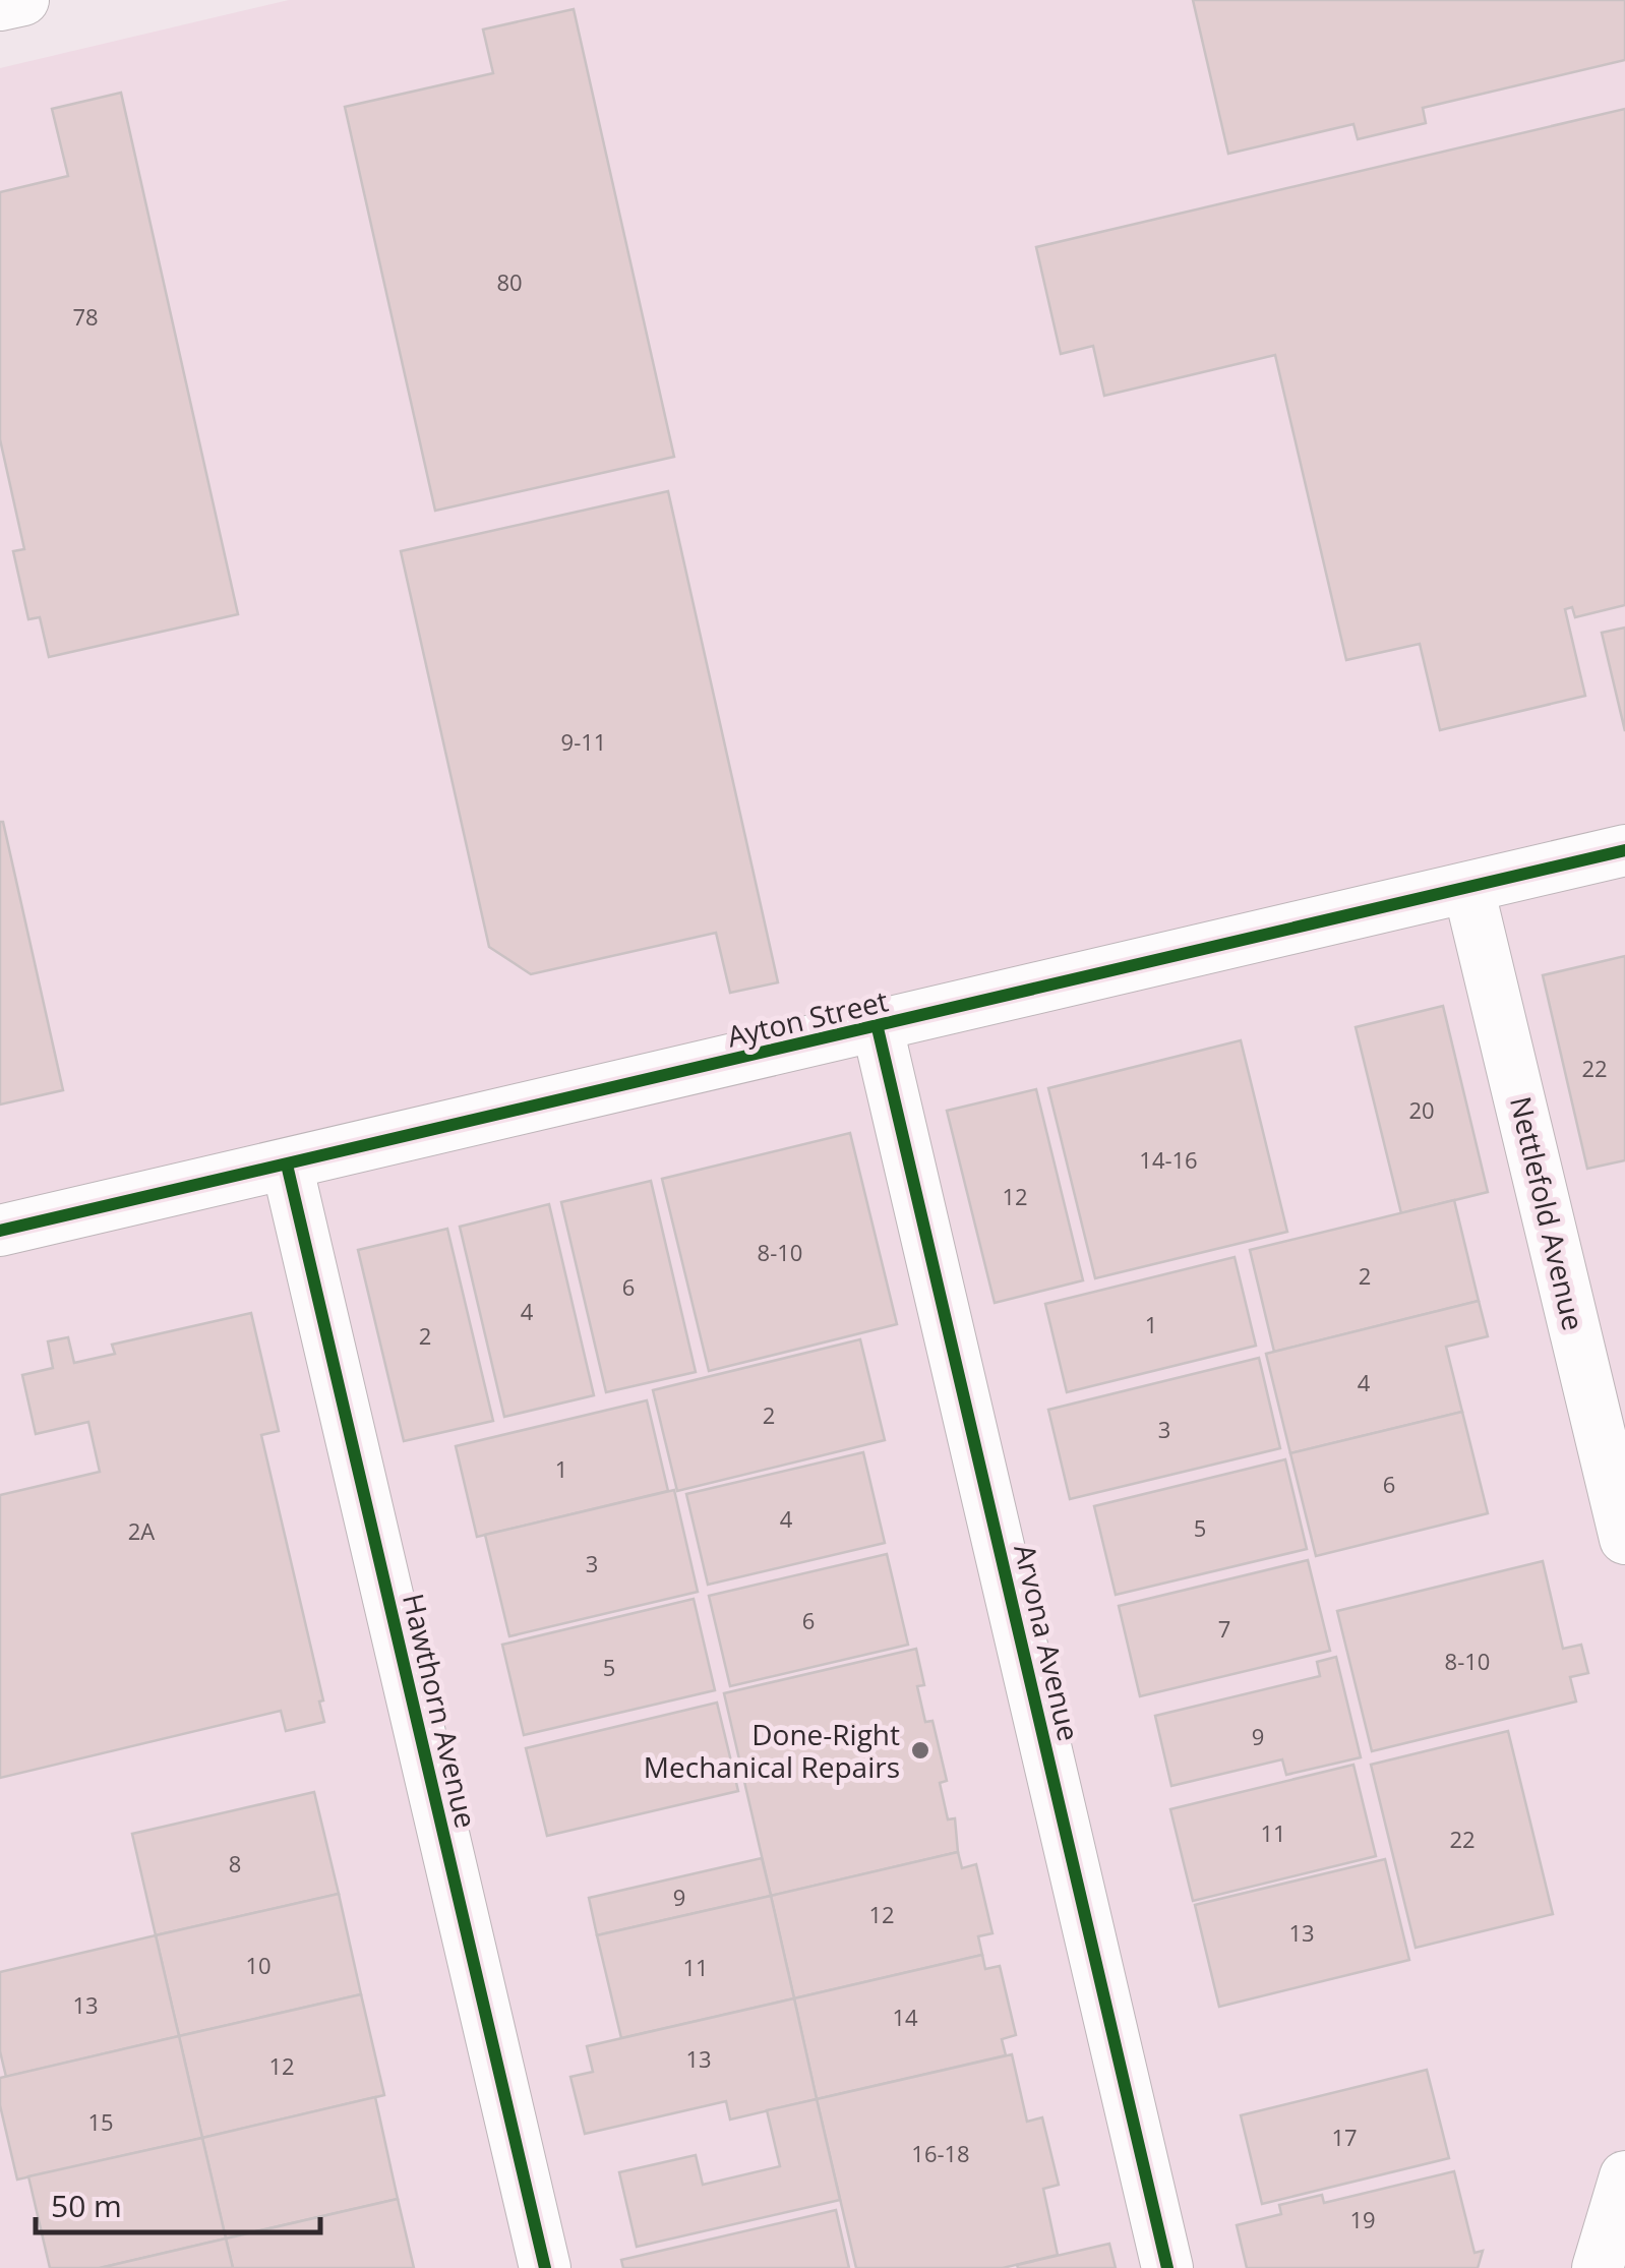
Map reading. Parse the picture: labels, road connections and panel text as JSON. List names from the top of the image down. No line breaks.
{"streets":{"street":["Ayton Street","Nettlefold Avenue","Arvona Avenue","Hawthorn Avenue"]},"crossings":[["Ayton Street","Nettlefold Avenue"],["Ayton Street","Arvona Avenue"],["Ayton Street","Hawthorn Avenue"]],"places":["Done-Right Mechanical Repairs"],"house_numbers":["80","78","9-11","22","20","14-16","12","8-10","2","6","4","1","2","4","2","3","1","6","4","5","2A","3","6","7","8-10","5","9","11","22","8","9","12","13","10","11","13","14","13","12","15","17","16-18","19"],"scale_bar":"50 m"}
